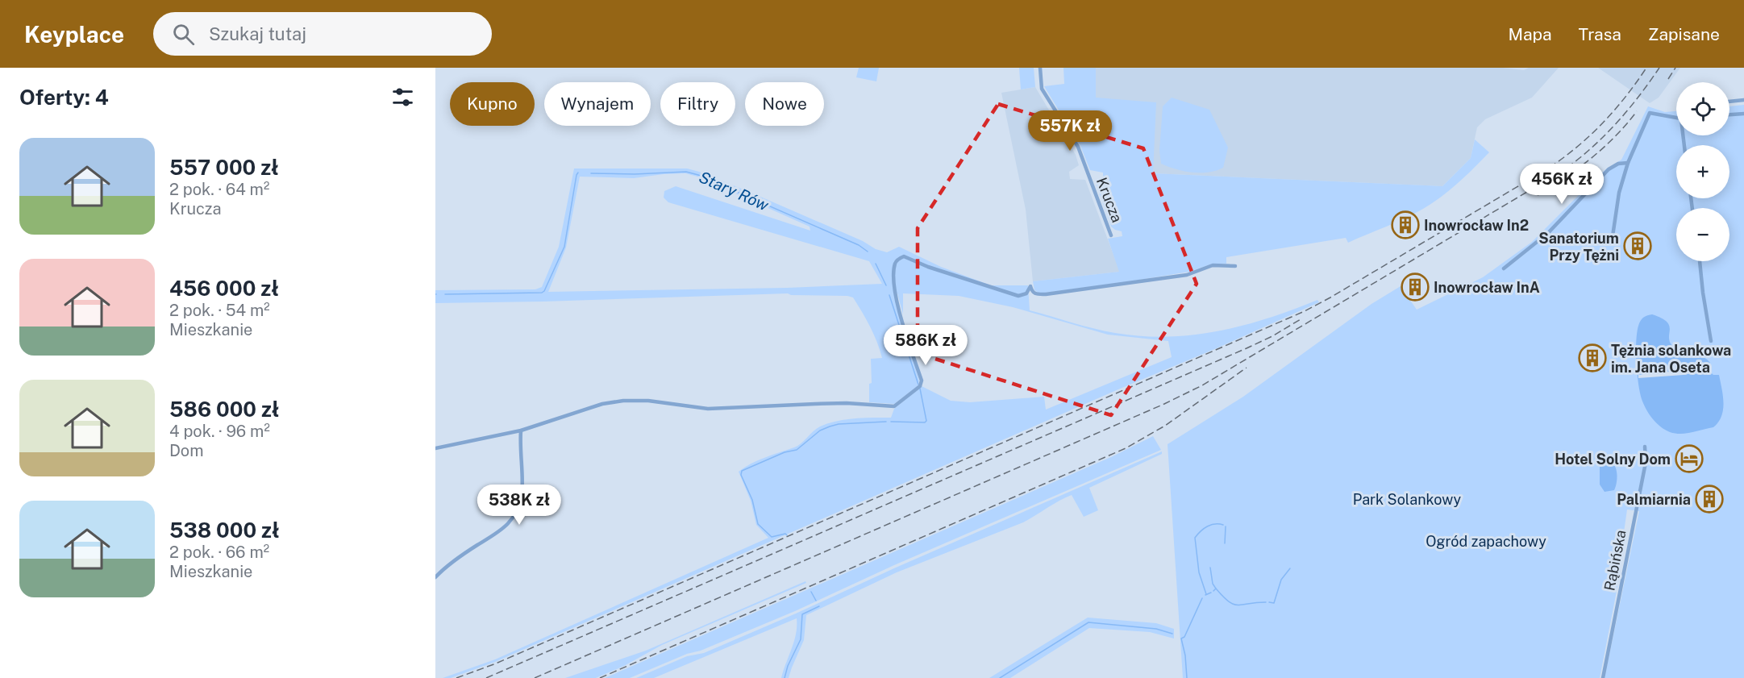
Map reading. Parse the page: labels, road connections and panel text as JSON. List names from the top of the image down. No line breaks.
{"streets":{"street":["Krucza","Rąbińska"]},"water":["Stary Rów"],"parks":["Park Solankowy","Ogród zapachowy"],"places":{"building":["Inowrocław In2","Sanatorium Przy Tężni","Inowrocław InA","Tężnia solankowa im. Jana Oseta","Palmiarnia"],"hotel":["Hotel Solny Dom"]},"page":{"header":"Keyplace","search":"Szukaj tutaj","nav":["Mapa","Trasa","Zapisane"],"heading":"Oferty: 4","map_buttons":["+","−"],"chip":["Kupno","Wynajem","Filtry","Nowe"],"price":["557K zł","456K zł","586K zł","538K zł"],"list":[{"name":"557 000 zł","note":"2 pok. · 64 m² · Krucza"},{"name":"456 000 zł","note":"2 pok. · 54 m² · Mieszkanie"},{"name":"586 000 zł","note":"4 pok. · 96 m² · Dom"},{"name":"538 000 zł","note":"2 pok. · 66 m² · Mieszkanie"}]}}
